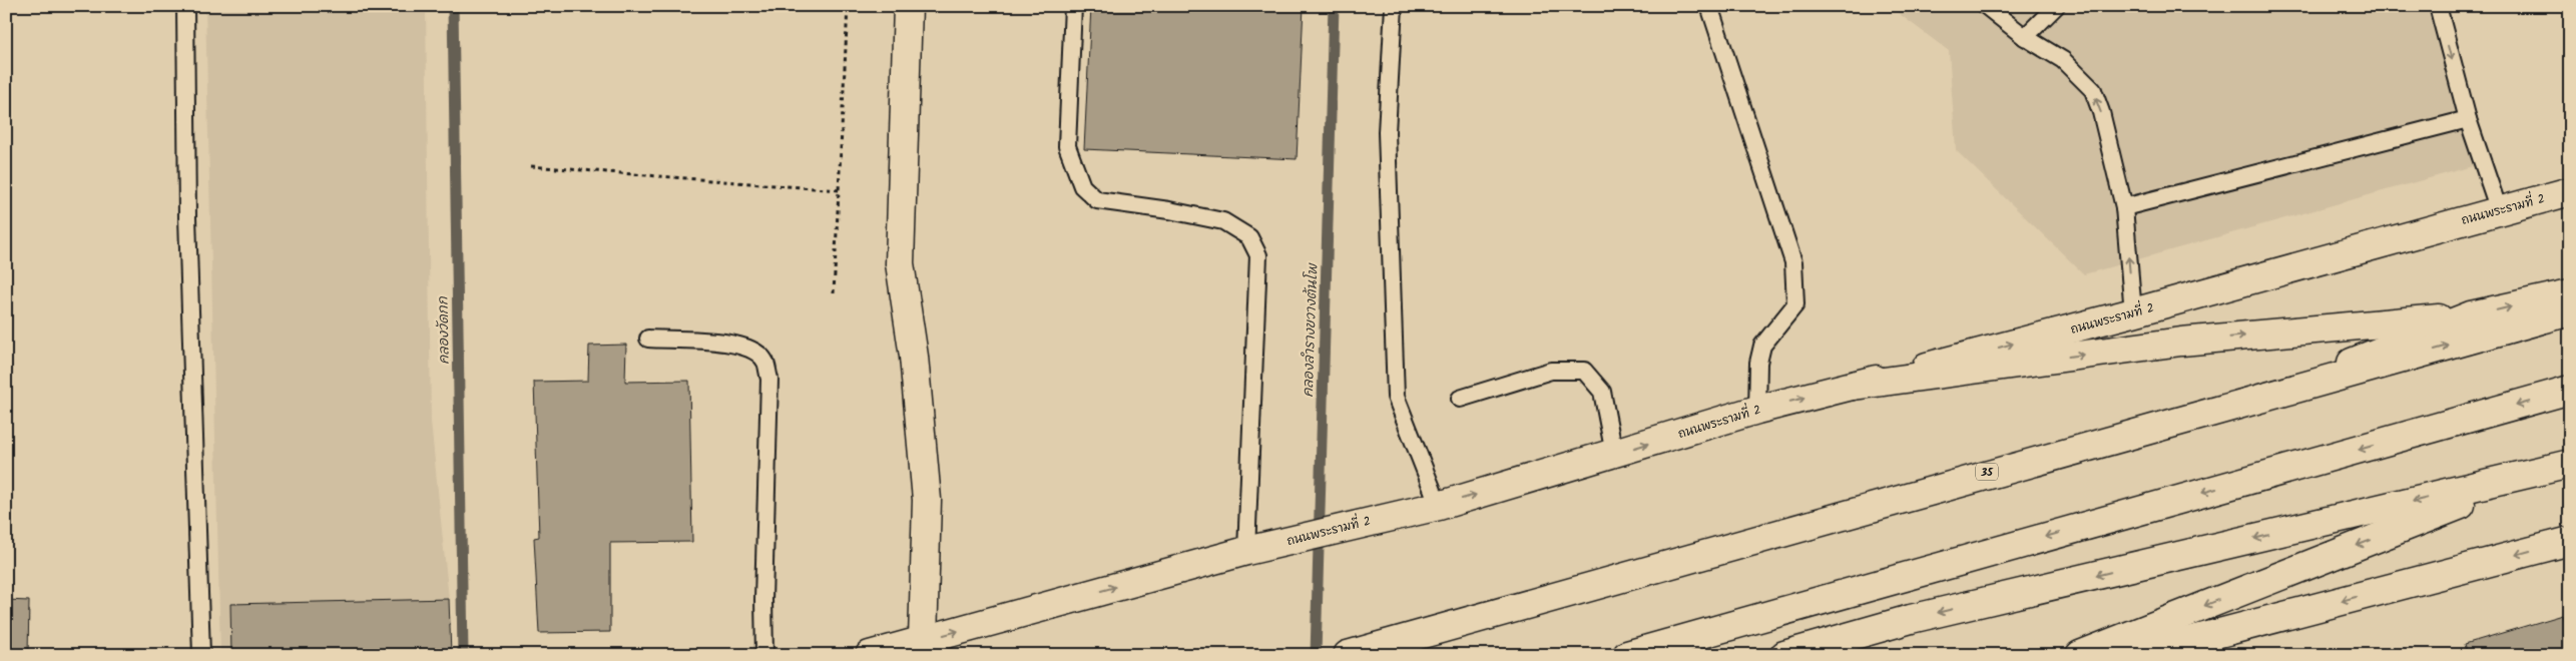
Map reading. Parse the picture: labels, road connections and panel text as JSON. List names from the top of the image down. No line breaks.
{"streets":{"main road":["ถนนพระรามที่ 2","35"]},"water":["คลองวัดกก","คลองลำรางขวางต้นโพ"]}
